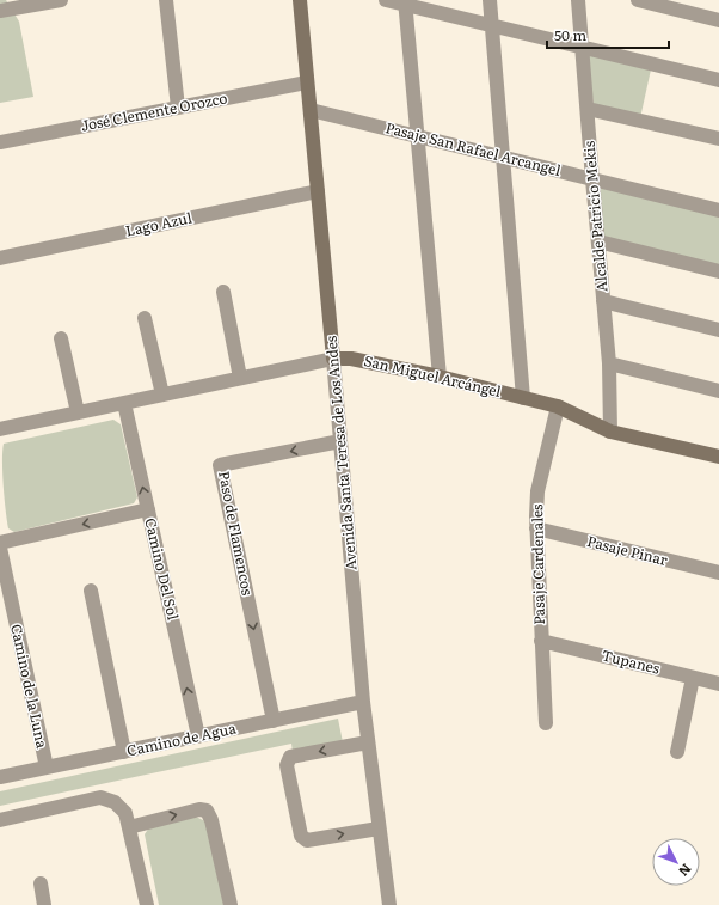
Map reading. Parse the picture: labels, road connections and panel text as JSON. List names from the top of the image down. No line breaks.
{"streets":{"street":["José Clemente Orozco","Pasaje San Rafael Arcangel","Alcalde Patricio Mekis","Lago Azul","San Miguel Arcángel","Avenida Santa Teresa de Los Andes","Paso de Flamencos","Pasaje Pinar","Pasaje Cardenales","Camino Del Sol","Tupanes","Camino de la Luna","Camino de Agua"]},"crossings":[["José Clemente Orozco","Avenida Santa Teresa de Los Andes"],["Pasaje San Rafael Arcangel","Alcalde Patricio Mekis"],["Pasaje San Rafael Arcangel","Avenida Santa Teresa de Los Andes"],["Alcalde Patricio Mekis","San Miguel Arcángel"],["Lago Azul","Avenida Santa Teresa de Los Andes"],["San Miguel Arcángel","Avenida Santa Teresa de Los Andes"],["San Miguel Arcángel","Pasaje Cardenales"],["San Miguel Arcángel","Camino Del Sol"],["Avenida Santa Teresa de Los Andes","Paso de Flamencos"],["Avenida Santa Teresa de Los Andes","Camino de Agua"],["Paso de Flamencos","Camino de Agua"],["Pasaje Pinar","Pasaje Cardenales"],["Pasaje Cardenales","Tupanes"],["Camino Del Sol","Camino de Agua"],["Camino de la Luna","Camino de Agua"]],"scale_bar":"50 m","north":"bottom right"}
